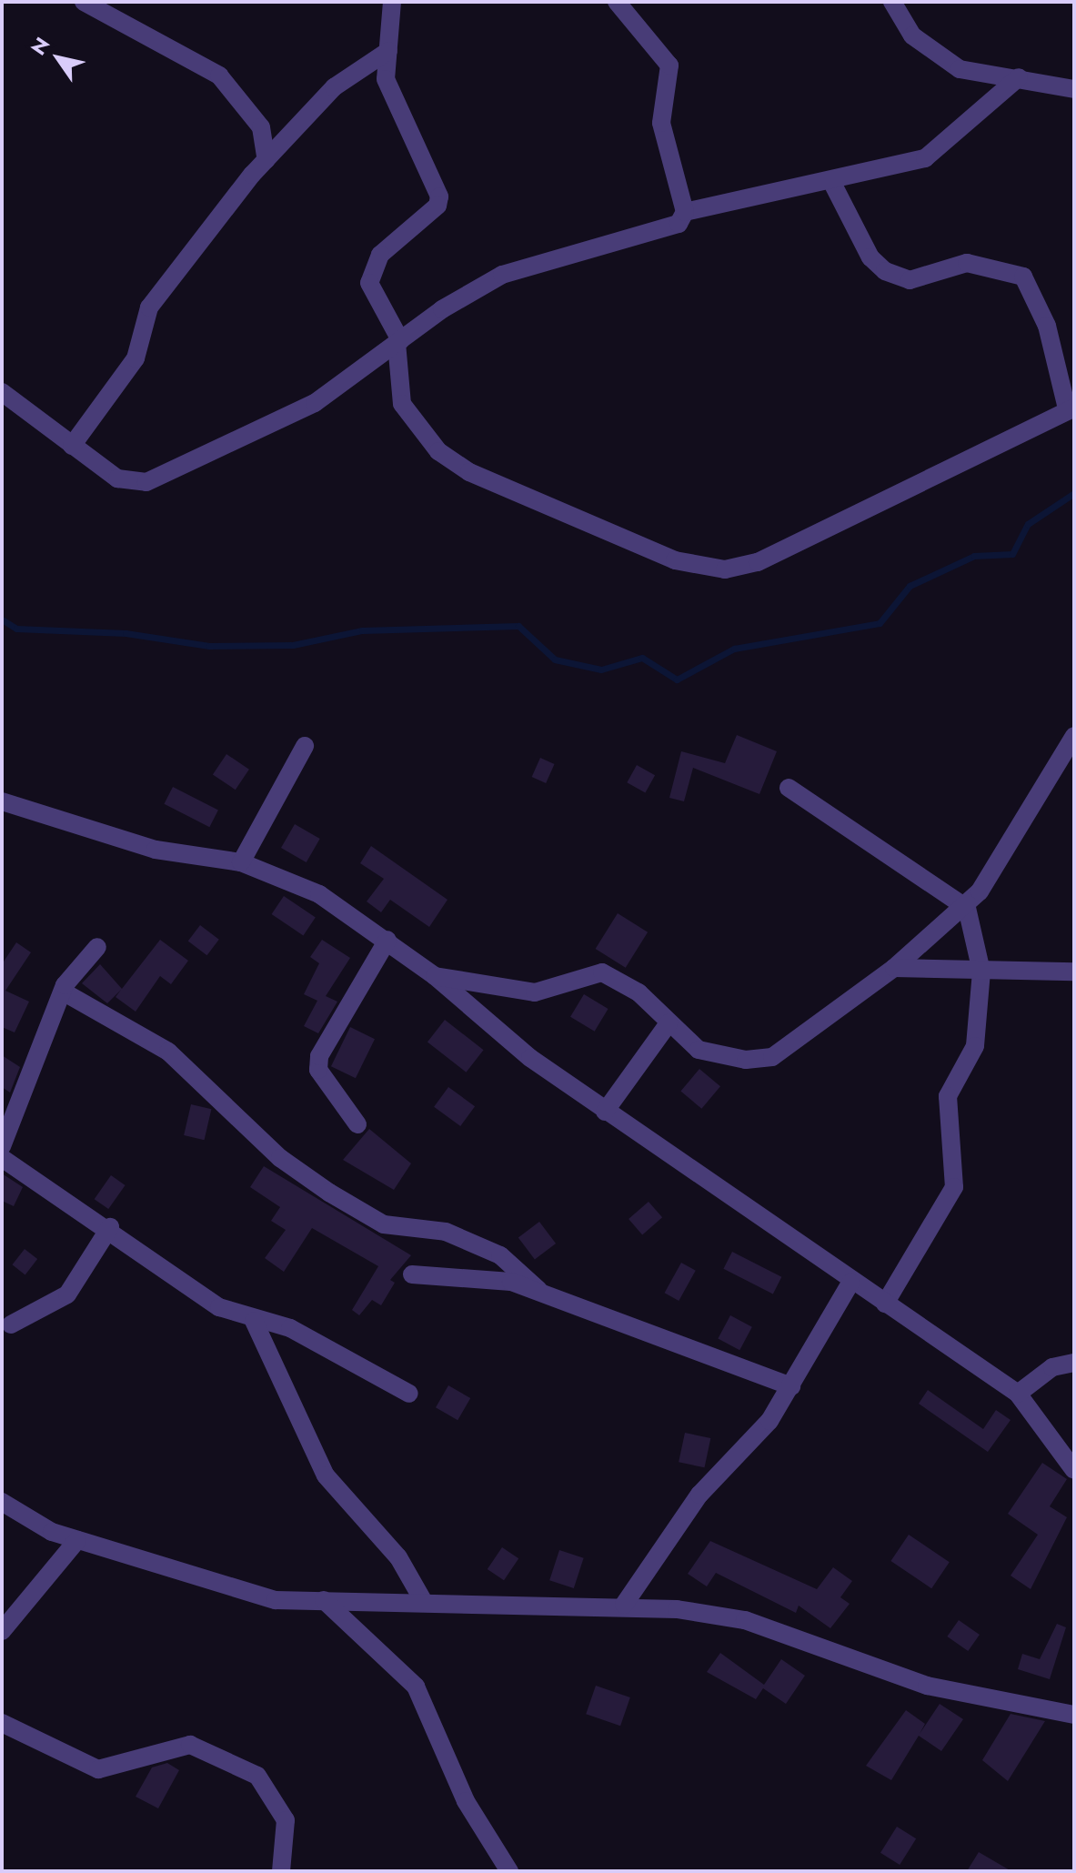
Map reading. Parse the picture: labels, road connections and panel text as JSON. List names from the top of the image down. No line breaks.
{"north":"top left"}
